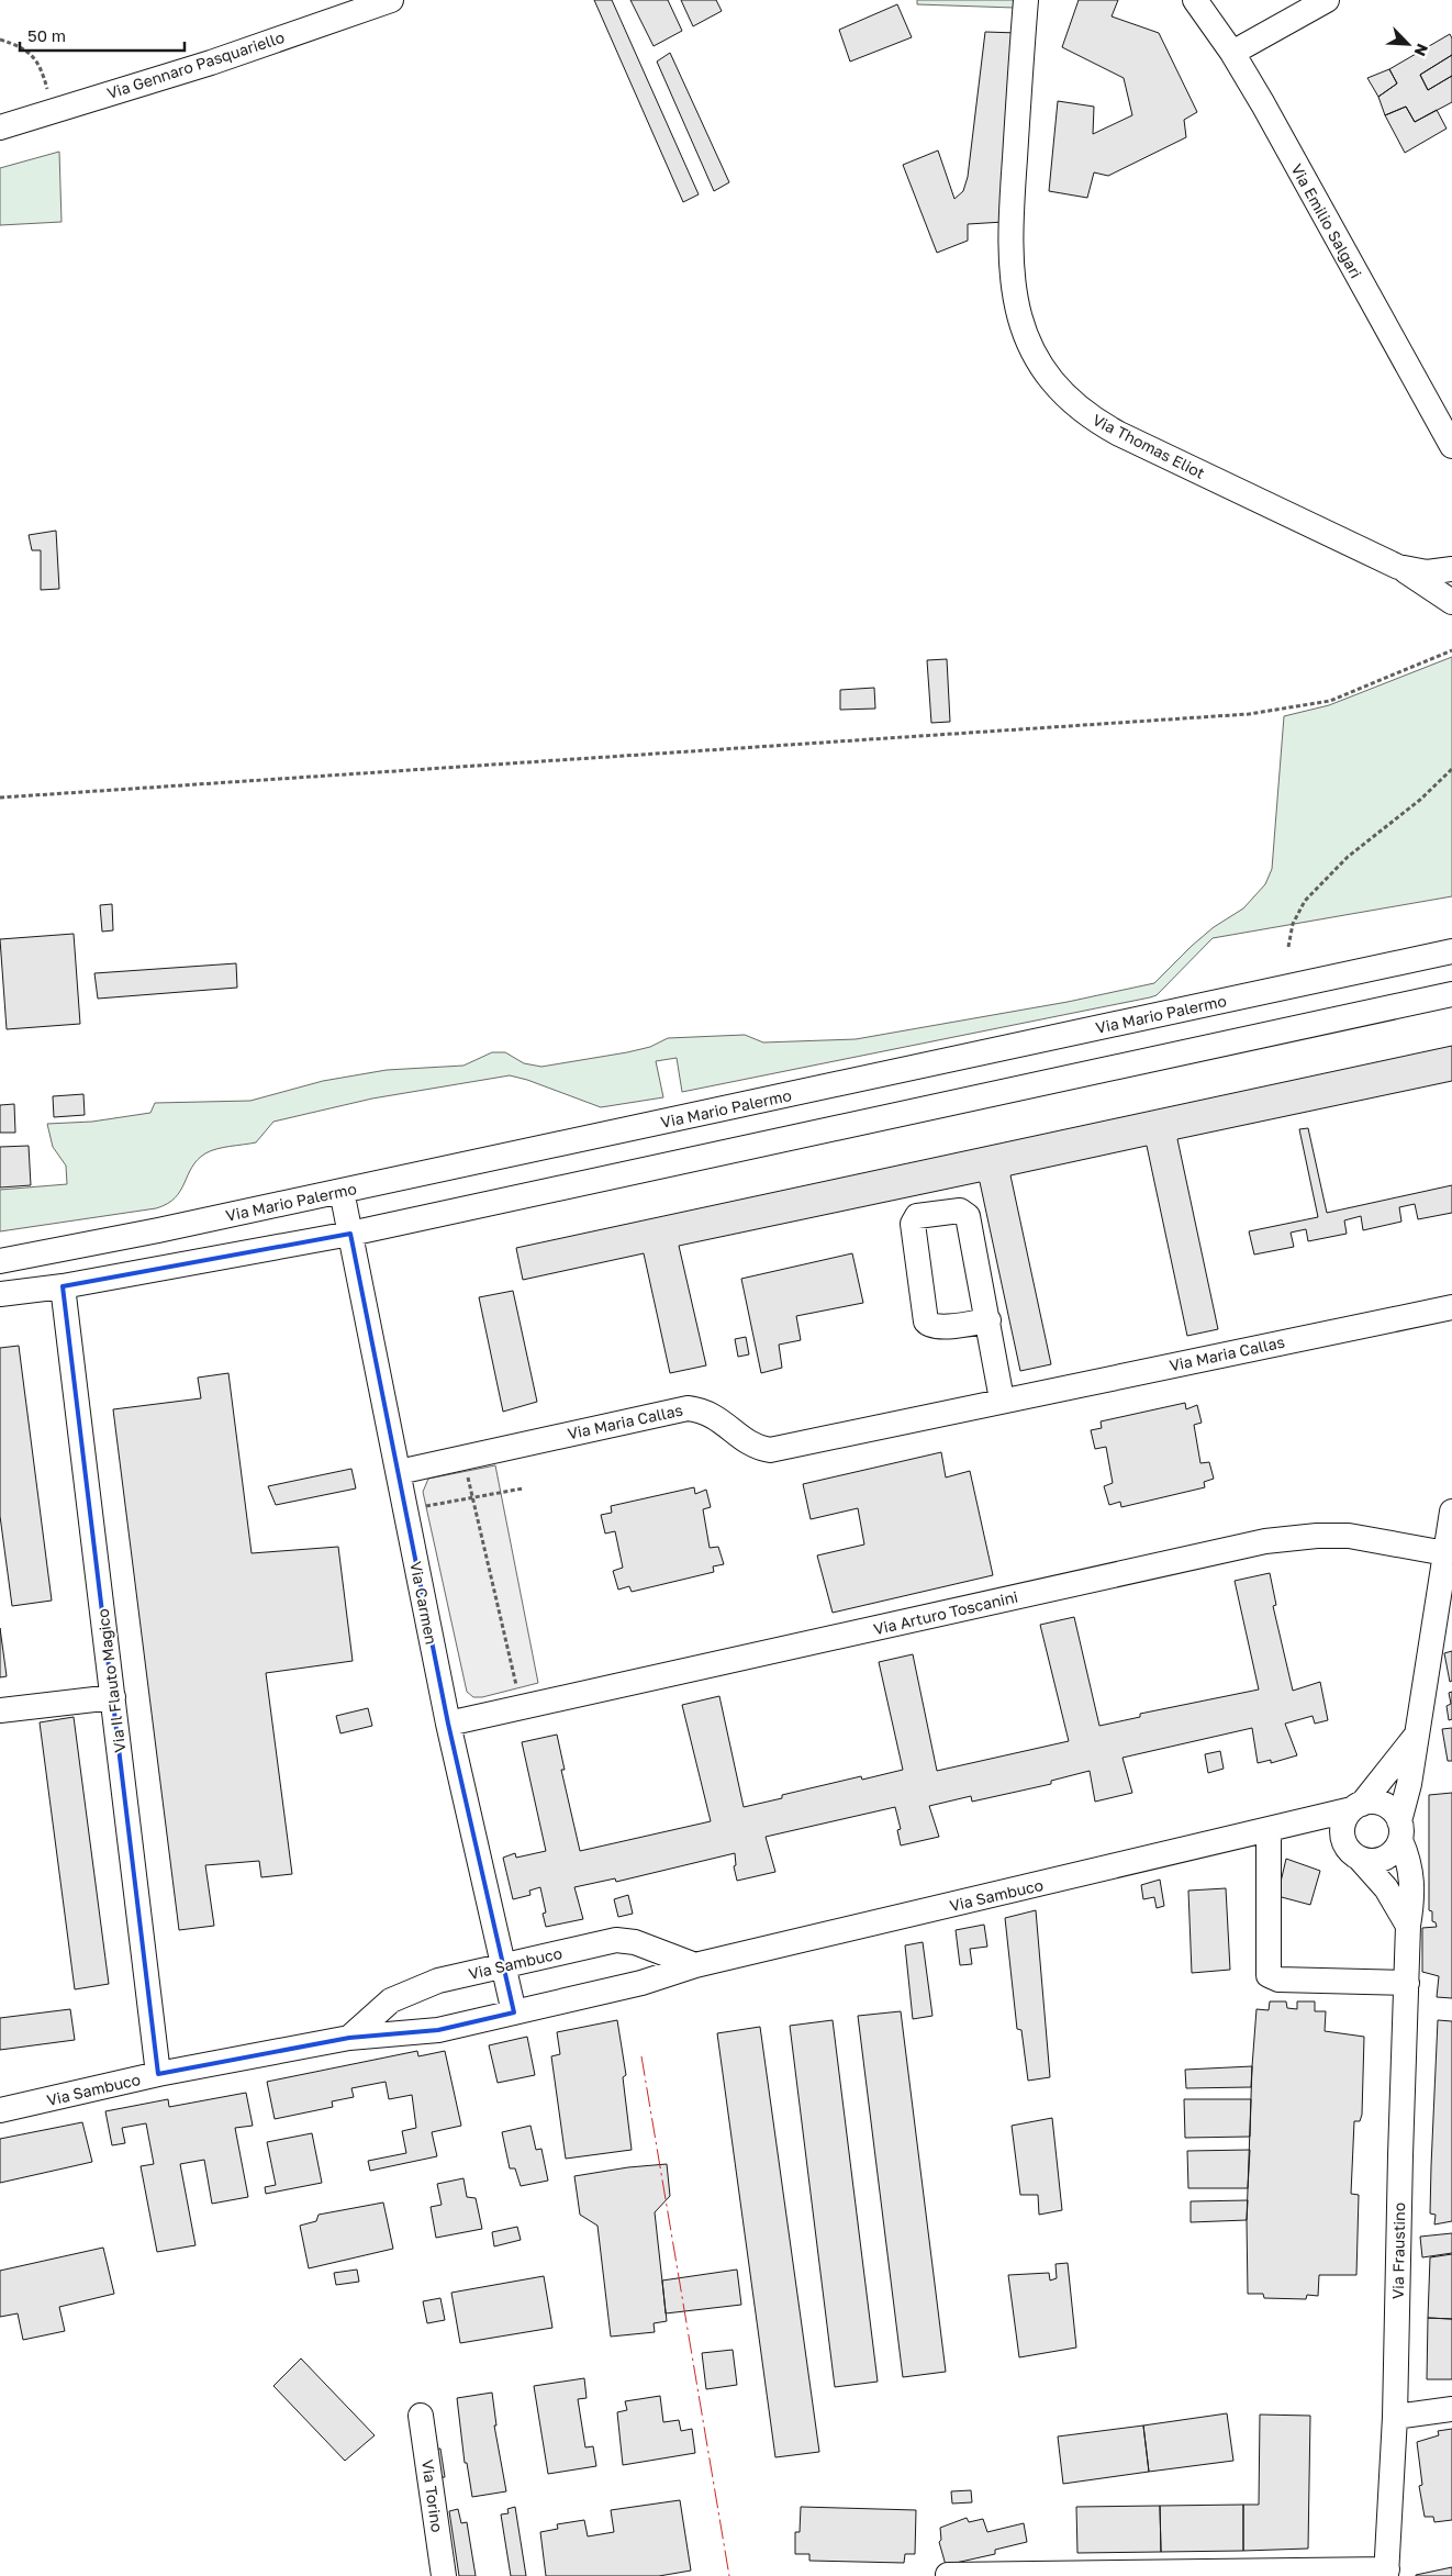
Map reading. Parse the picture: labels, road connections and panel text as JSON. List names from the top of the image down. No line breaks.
{"streets":{"street":["Via Gennaro Pasquariello","Via Emilio Salgari","Via Thomas Eliot","Via Mario Palermo","Via Maria Callas","Via Carmen","Via Arturo Toscanini","Via Il Flauto Magico","Via Sambuco","Via Fraustino","Via Torino"]},"crossings":[["Via Mario Palermo","Via Carmen"],["Via Maria Callas","Via Carmen"],["Via Carmen","Via Arturo Toscanini"],["Via Carmen","Via Sambuco"],["Via Il Flauto Magico","Via Sambuco"],["Via Sambuco","Via Fraustino"]],"scale_bar":"50 m","north":"bottom right"}
